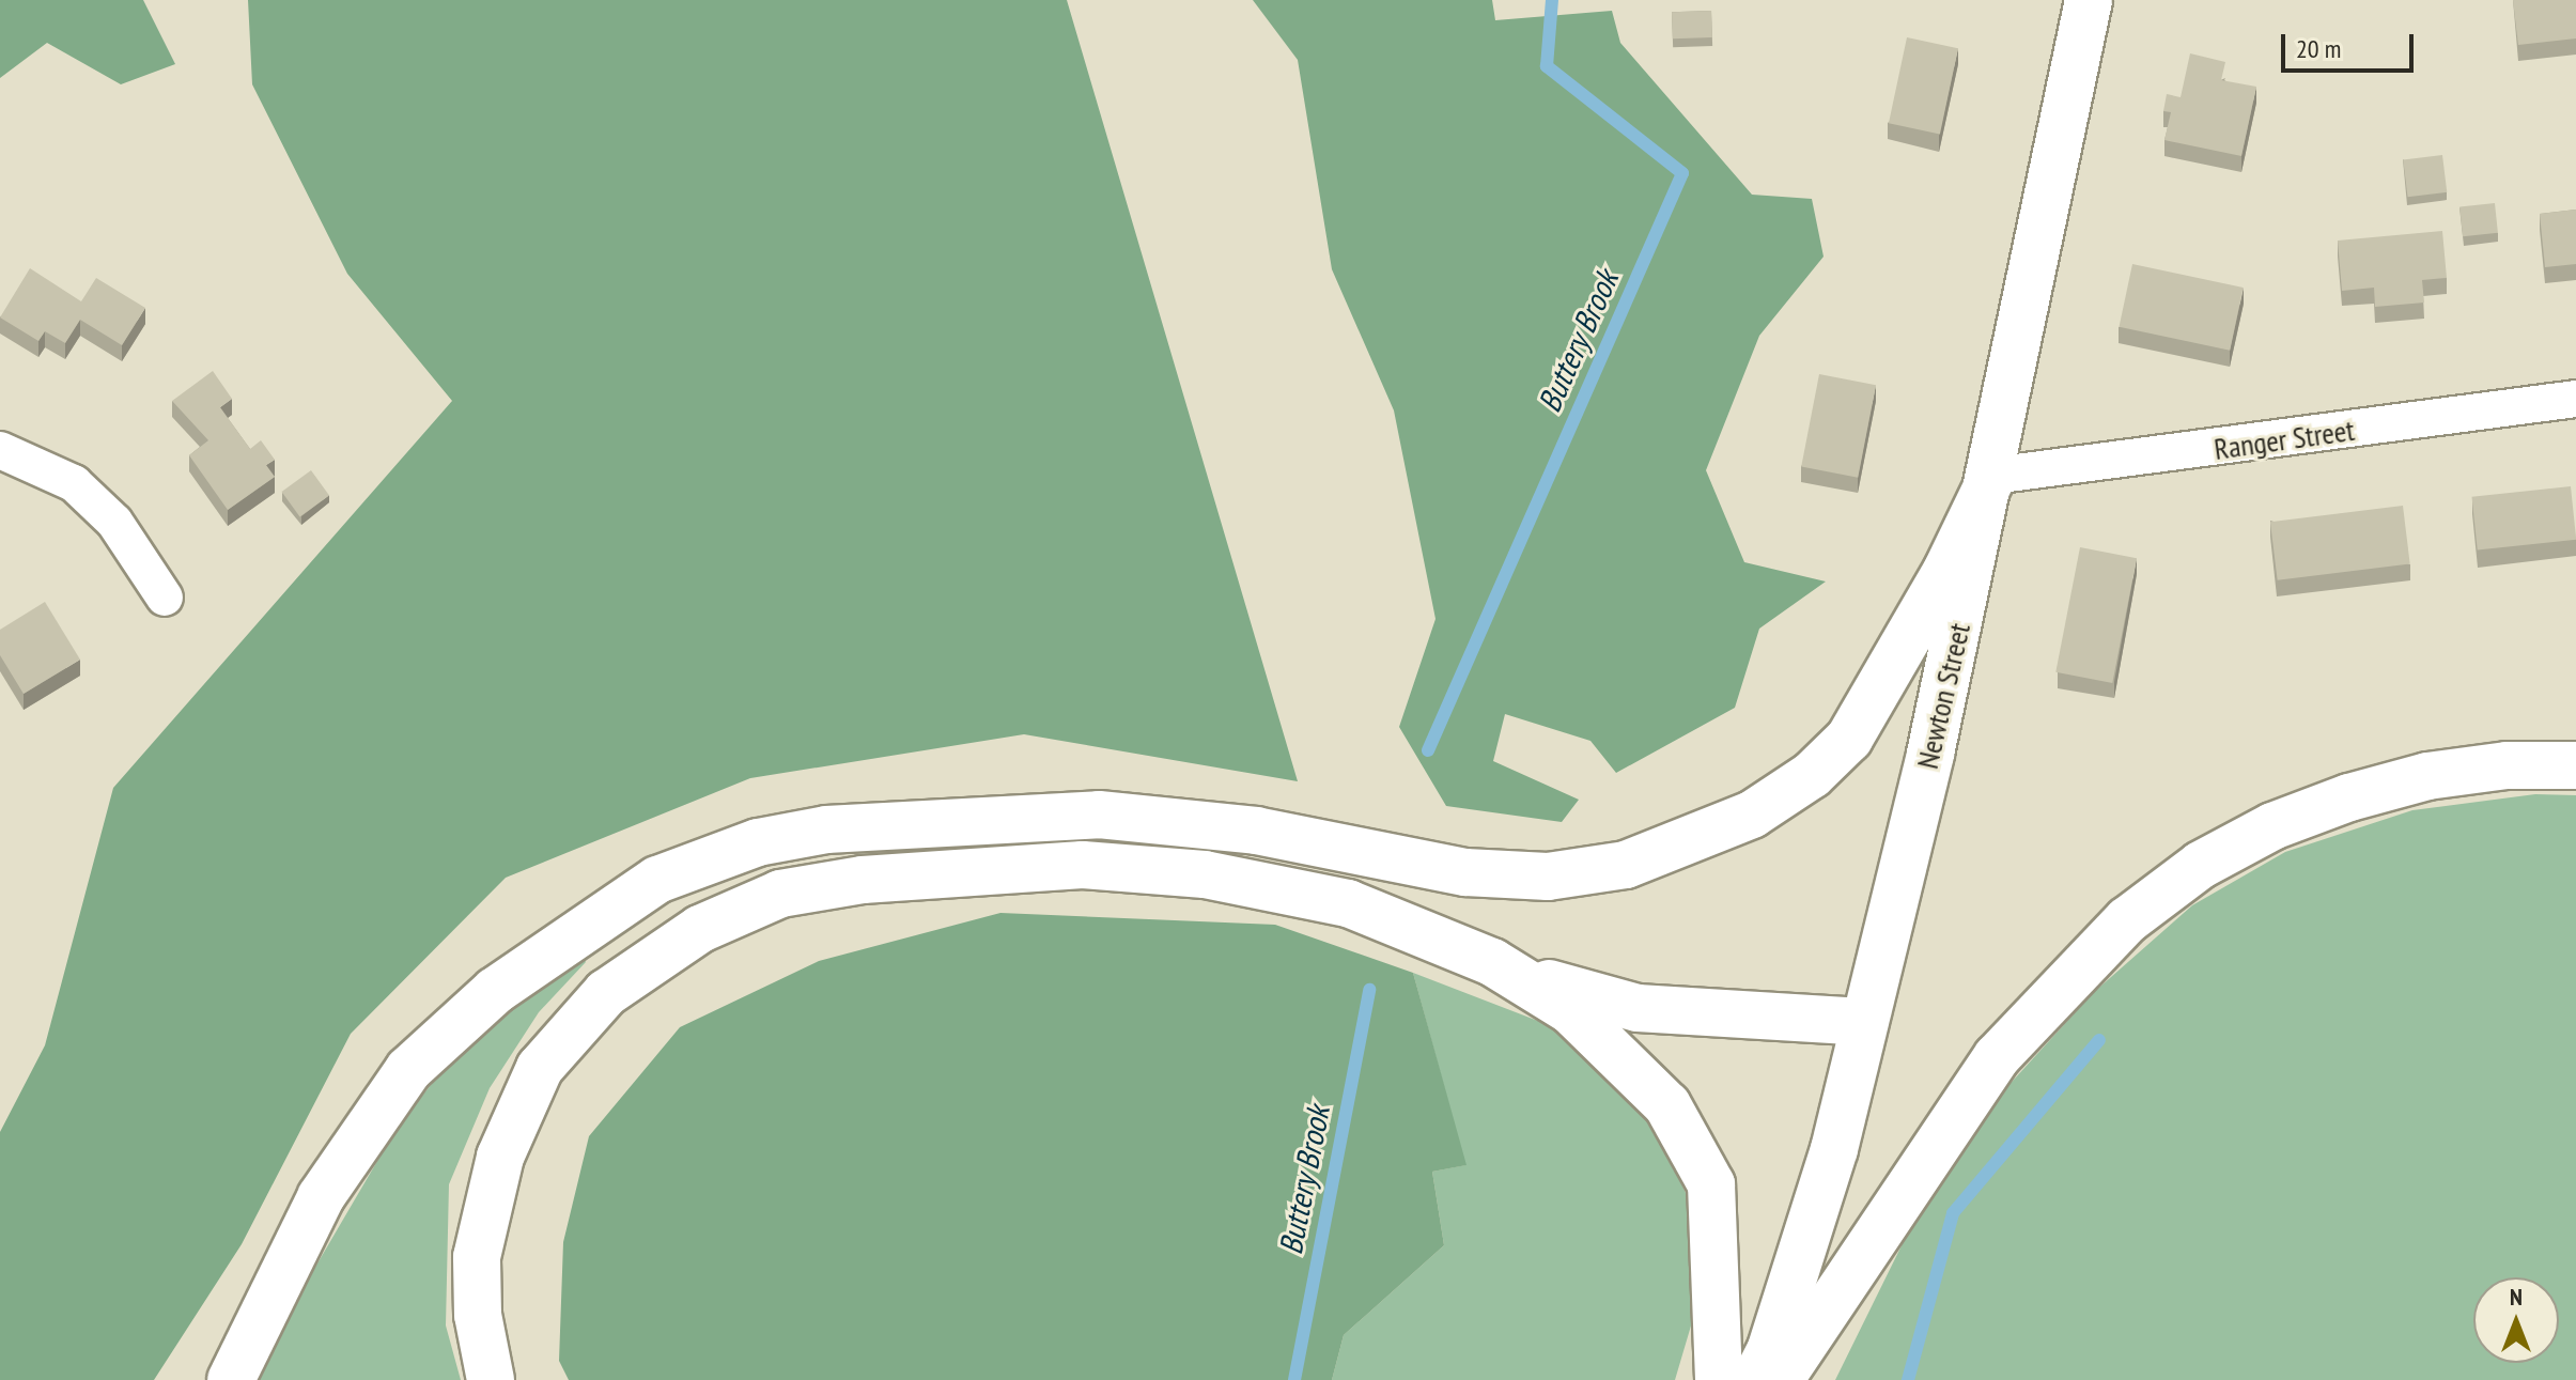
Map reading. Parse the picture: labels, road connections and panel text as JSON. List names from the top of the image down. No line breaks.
{"streets":{"main road":["Newton Street"],"street":["Ranger Street"]},"crossings":[["Ranger Street","Newton Street"]],"water":["Buttery Brook"],"scale_bar":"20 m","north":"top"}
